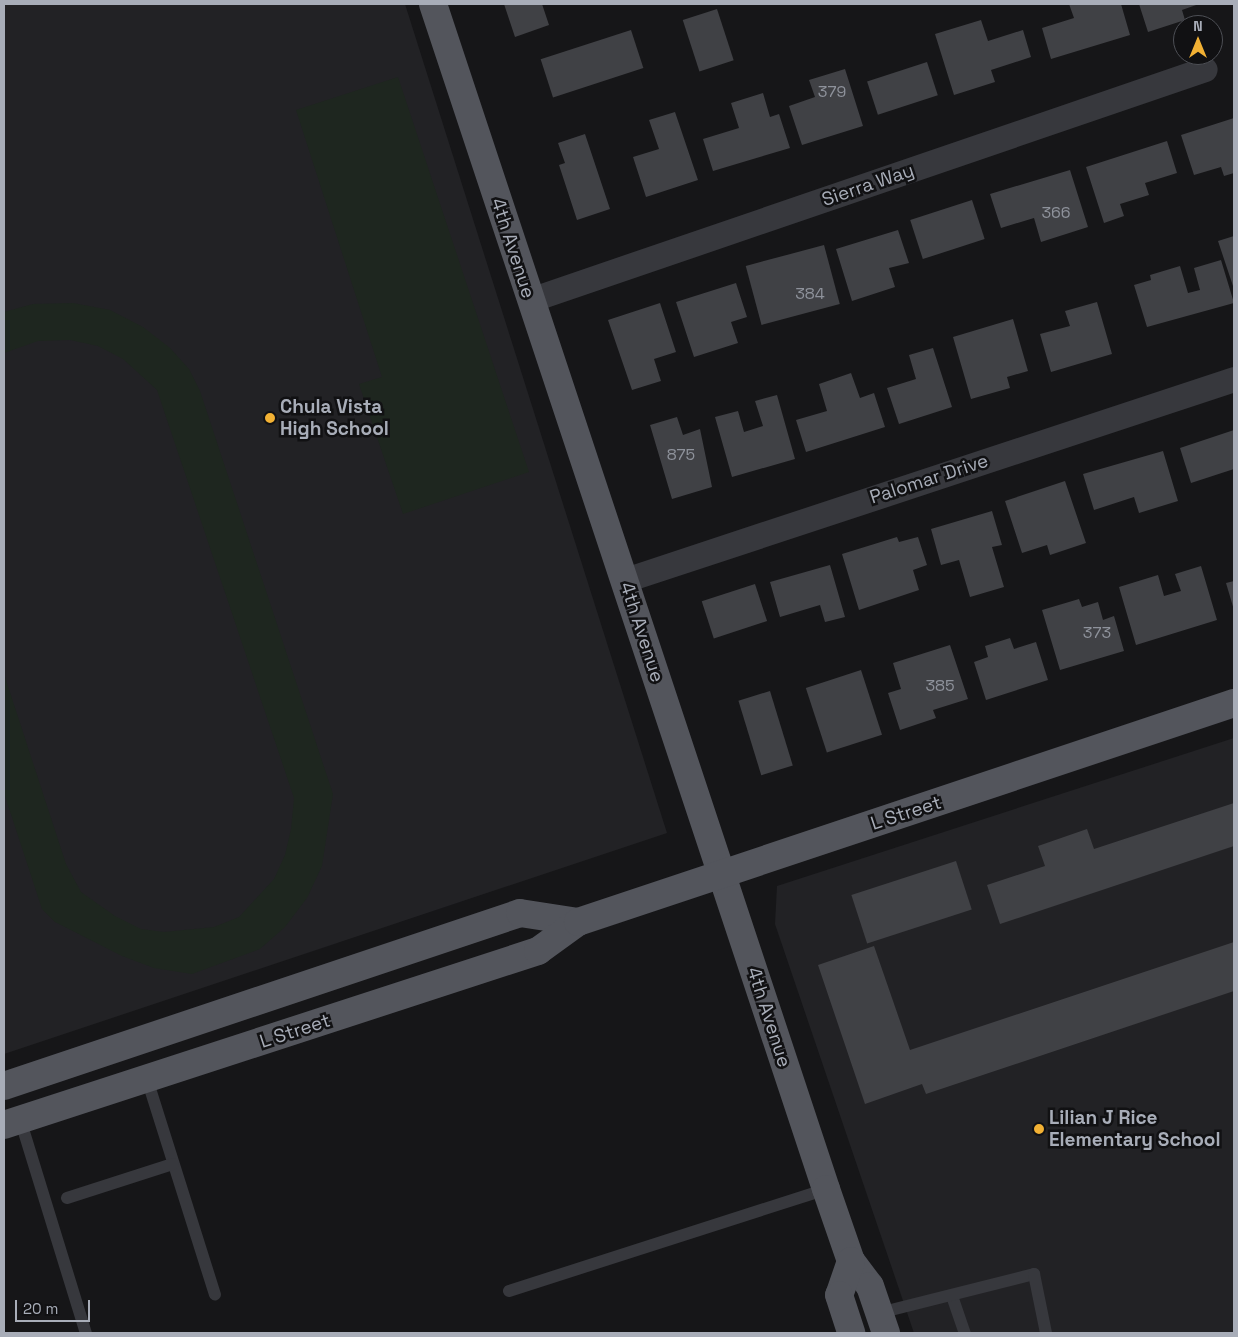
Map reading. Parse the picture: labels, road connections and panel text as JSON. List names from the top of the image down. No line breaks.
{"streets":{"main road":["4th Avenue","L Street"],"street":["Sierra Way","Palomar Drive"]},"crossings":[["Sierra Way","4th Avenue"],["4th Avenue","Palomar Drive"],["4th Avenue","L Street"]],"places":["Chula Vista High School","Lilian J Rice Elementary School"],"house_numbers":["379","366","384","875","373","385"],"scale_bar":"20 m","north":"top"}
